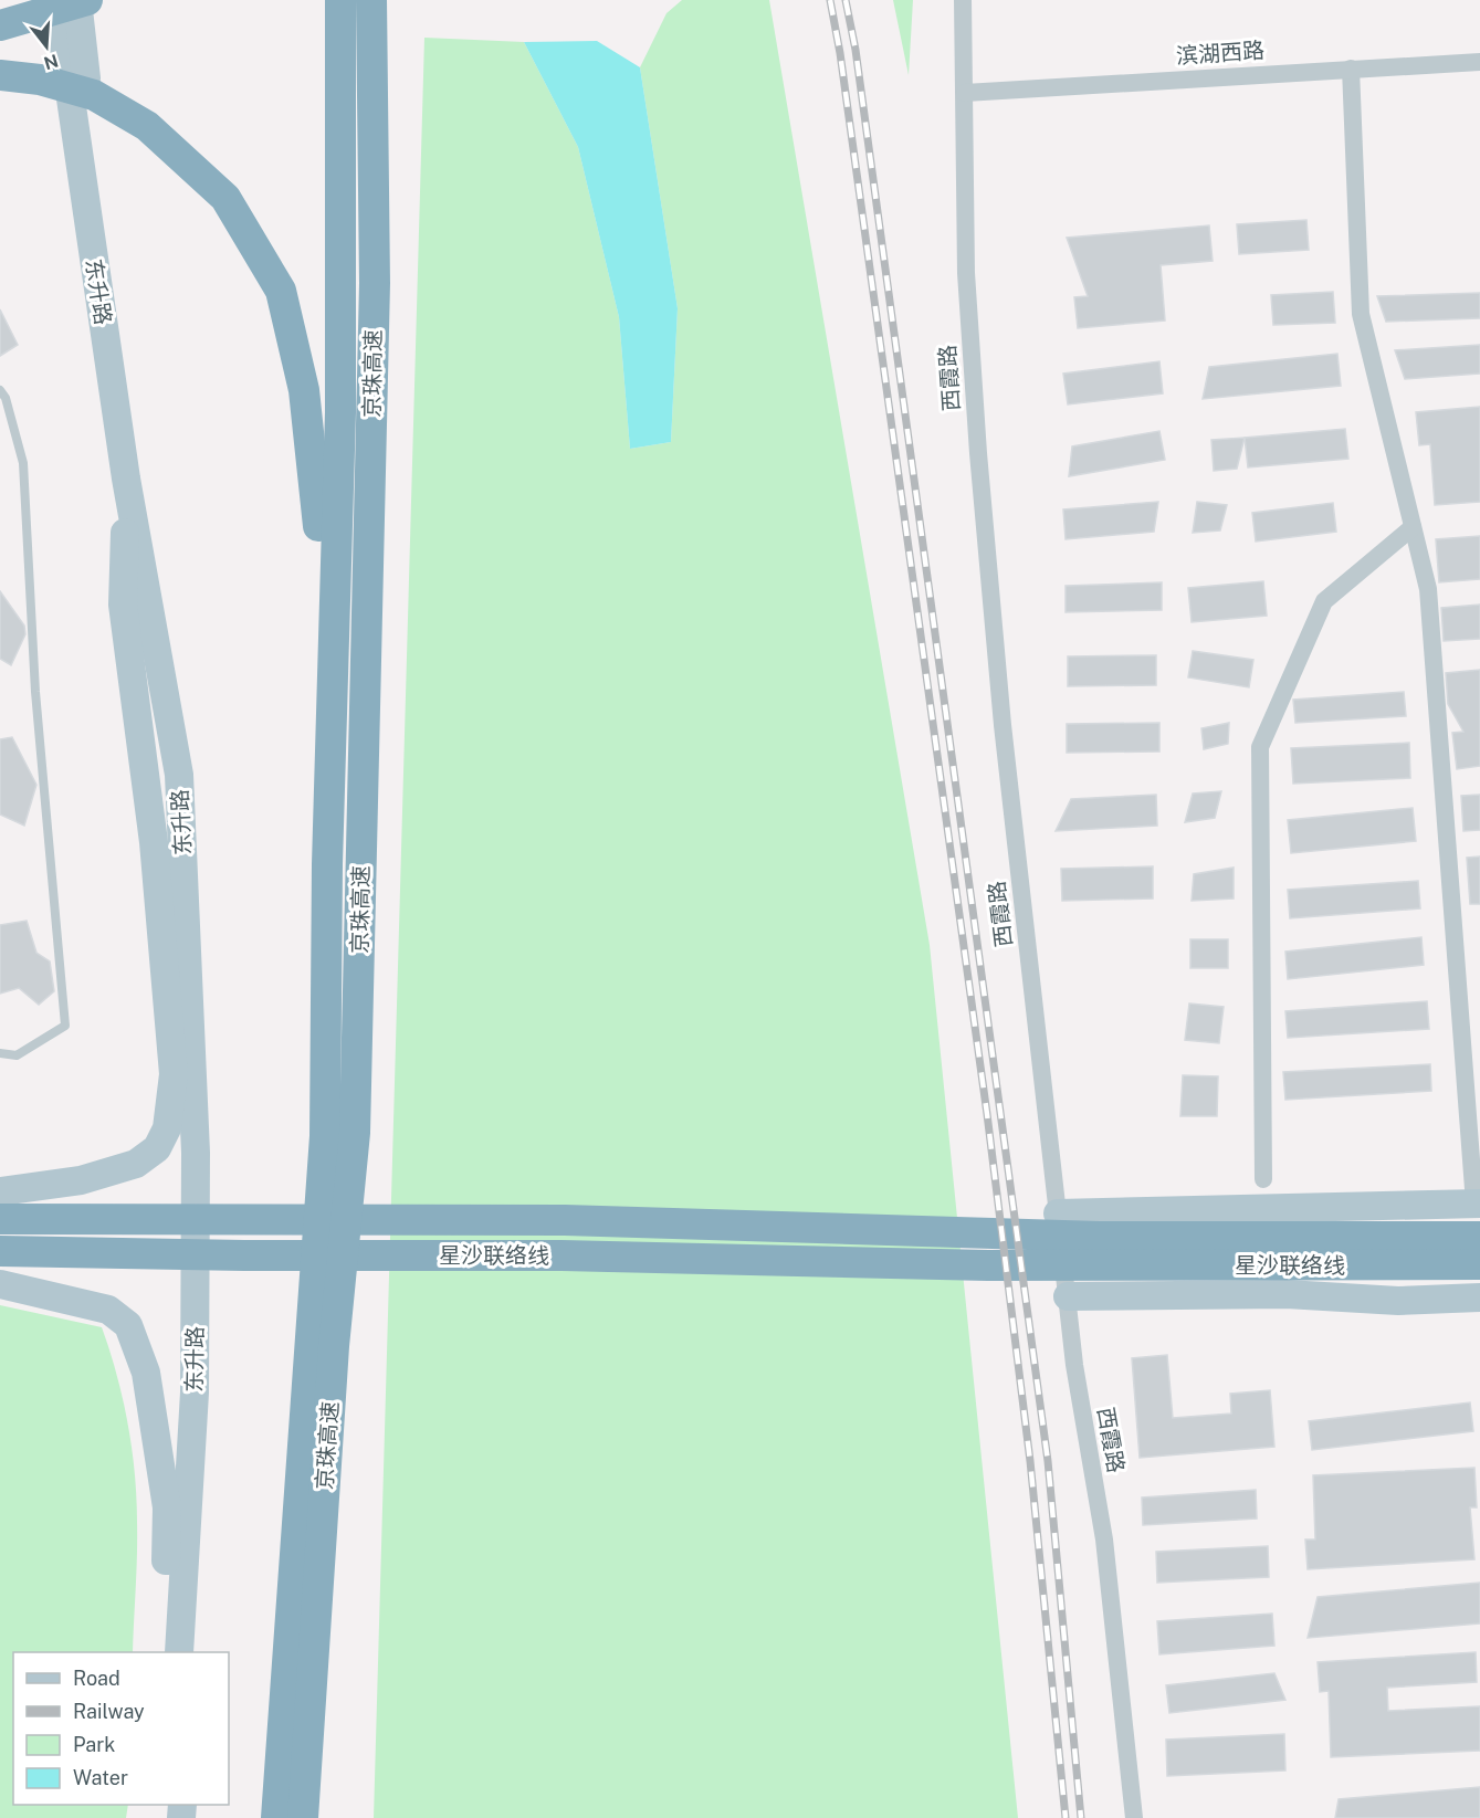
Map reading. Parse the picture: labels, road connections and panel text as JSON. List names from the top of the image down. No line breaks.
{"streets":{"highway":["京珠高速","星沙联络线"],"main road":["东升路"],"street":["滨湖西路","西霞路"]},"crossings":[["滨湖西路","西霞路"]],"legend":["Road","Railway","Park","Water"],"north":"bottom"}
